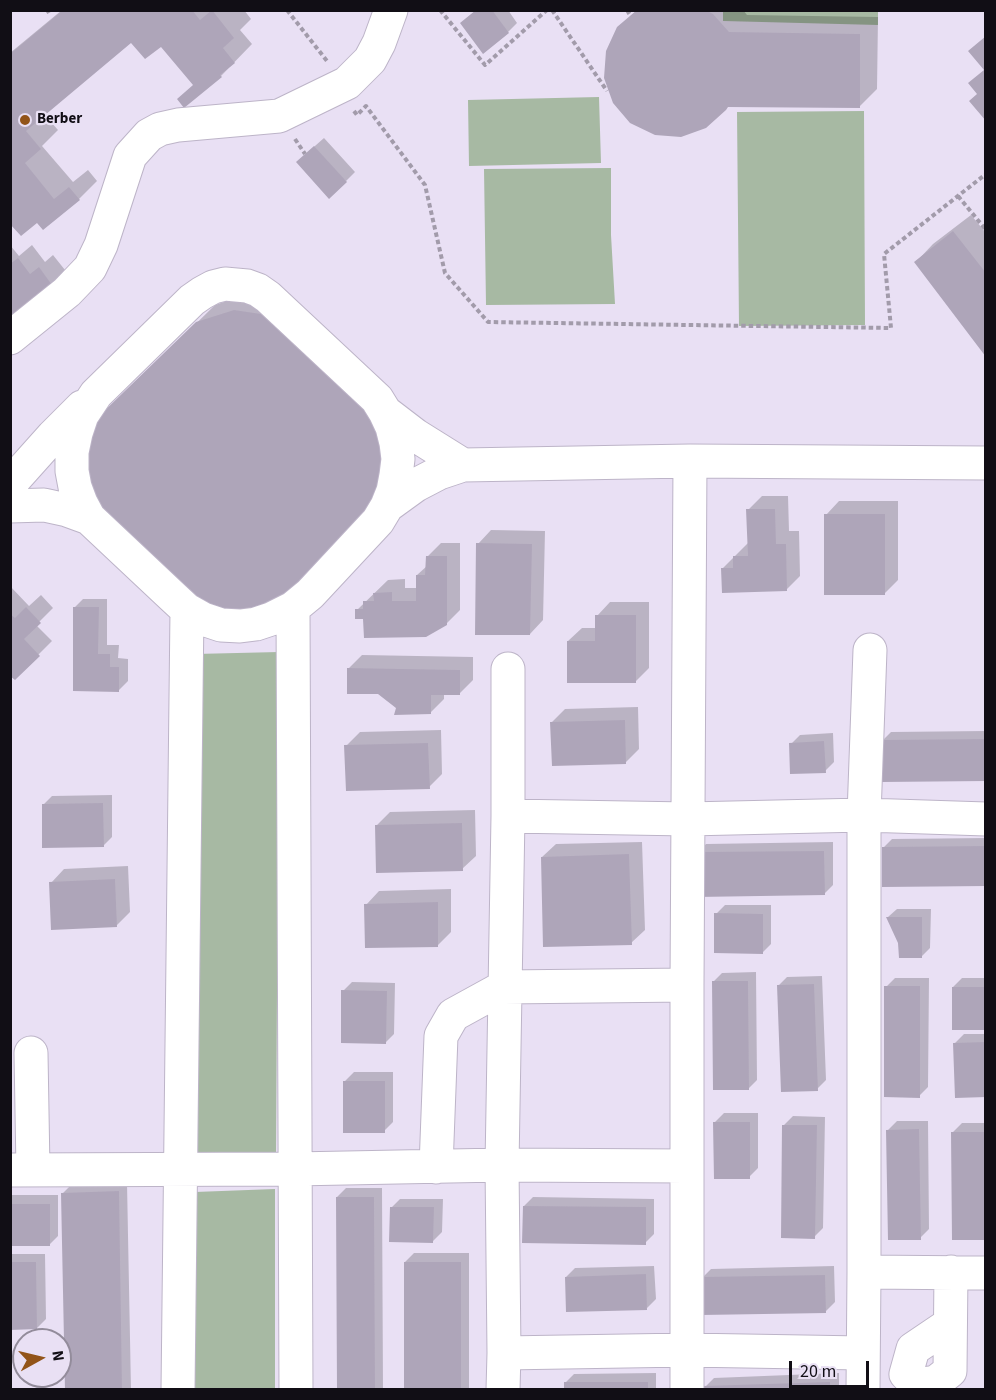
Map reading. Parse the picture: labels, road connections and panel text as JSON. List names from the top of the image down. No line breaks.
{"places":["Berber"],"scale_bar":"20 m","north":"right"}
